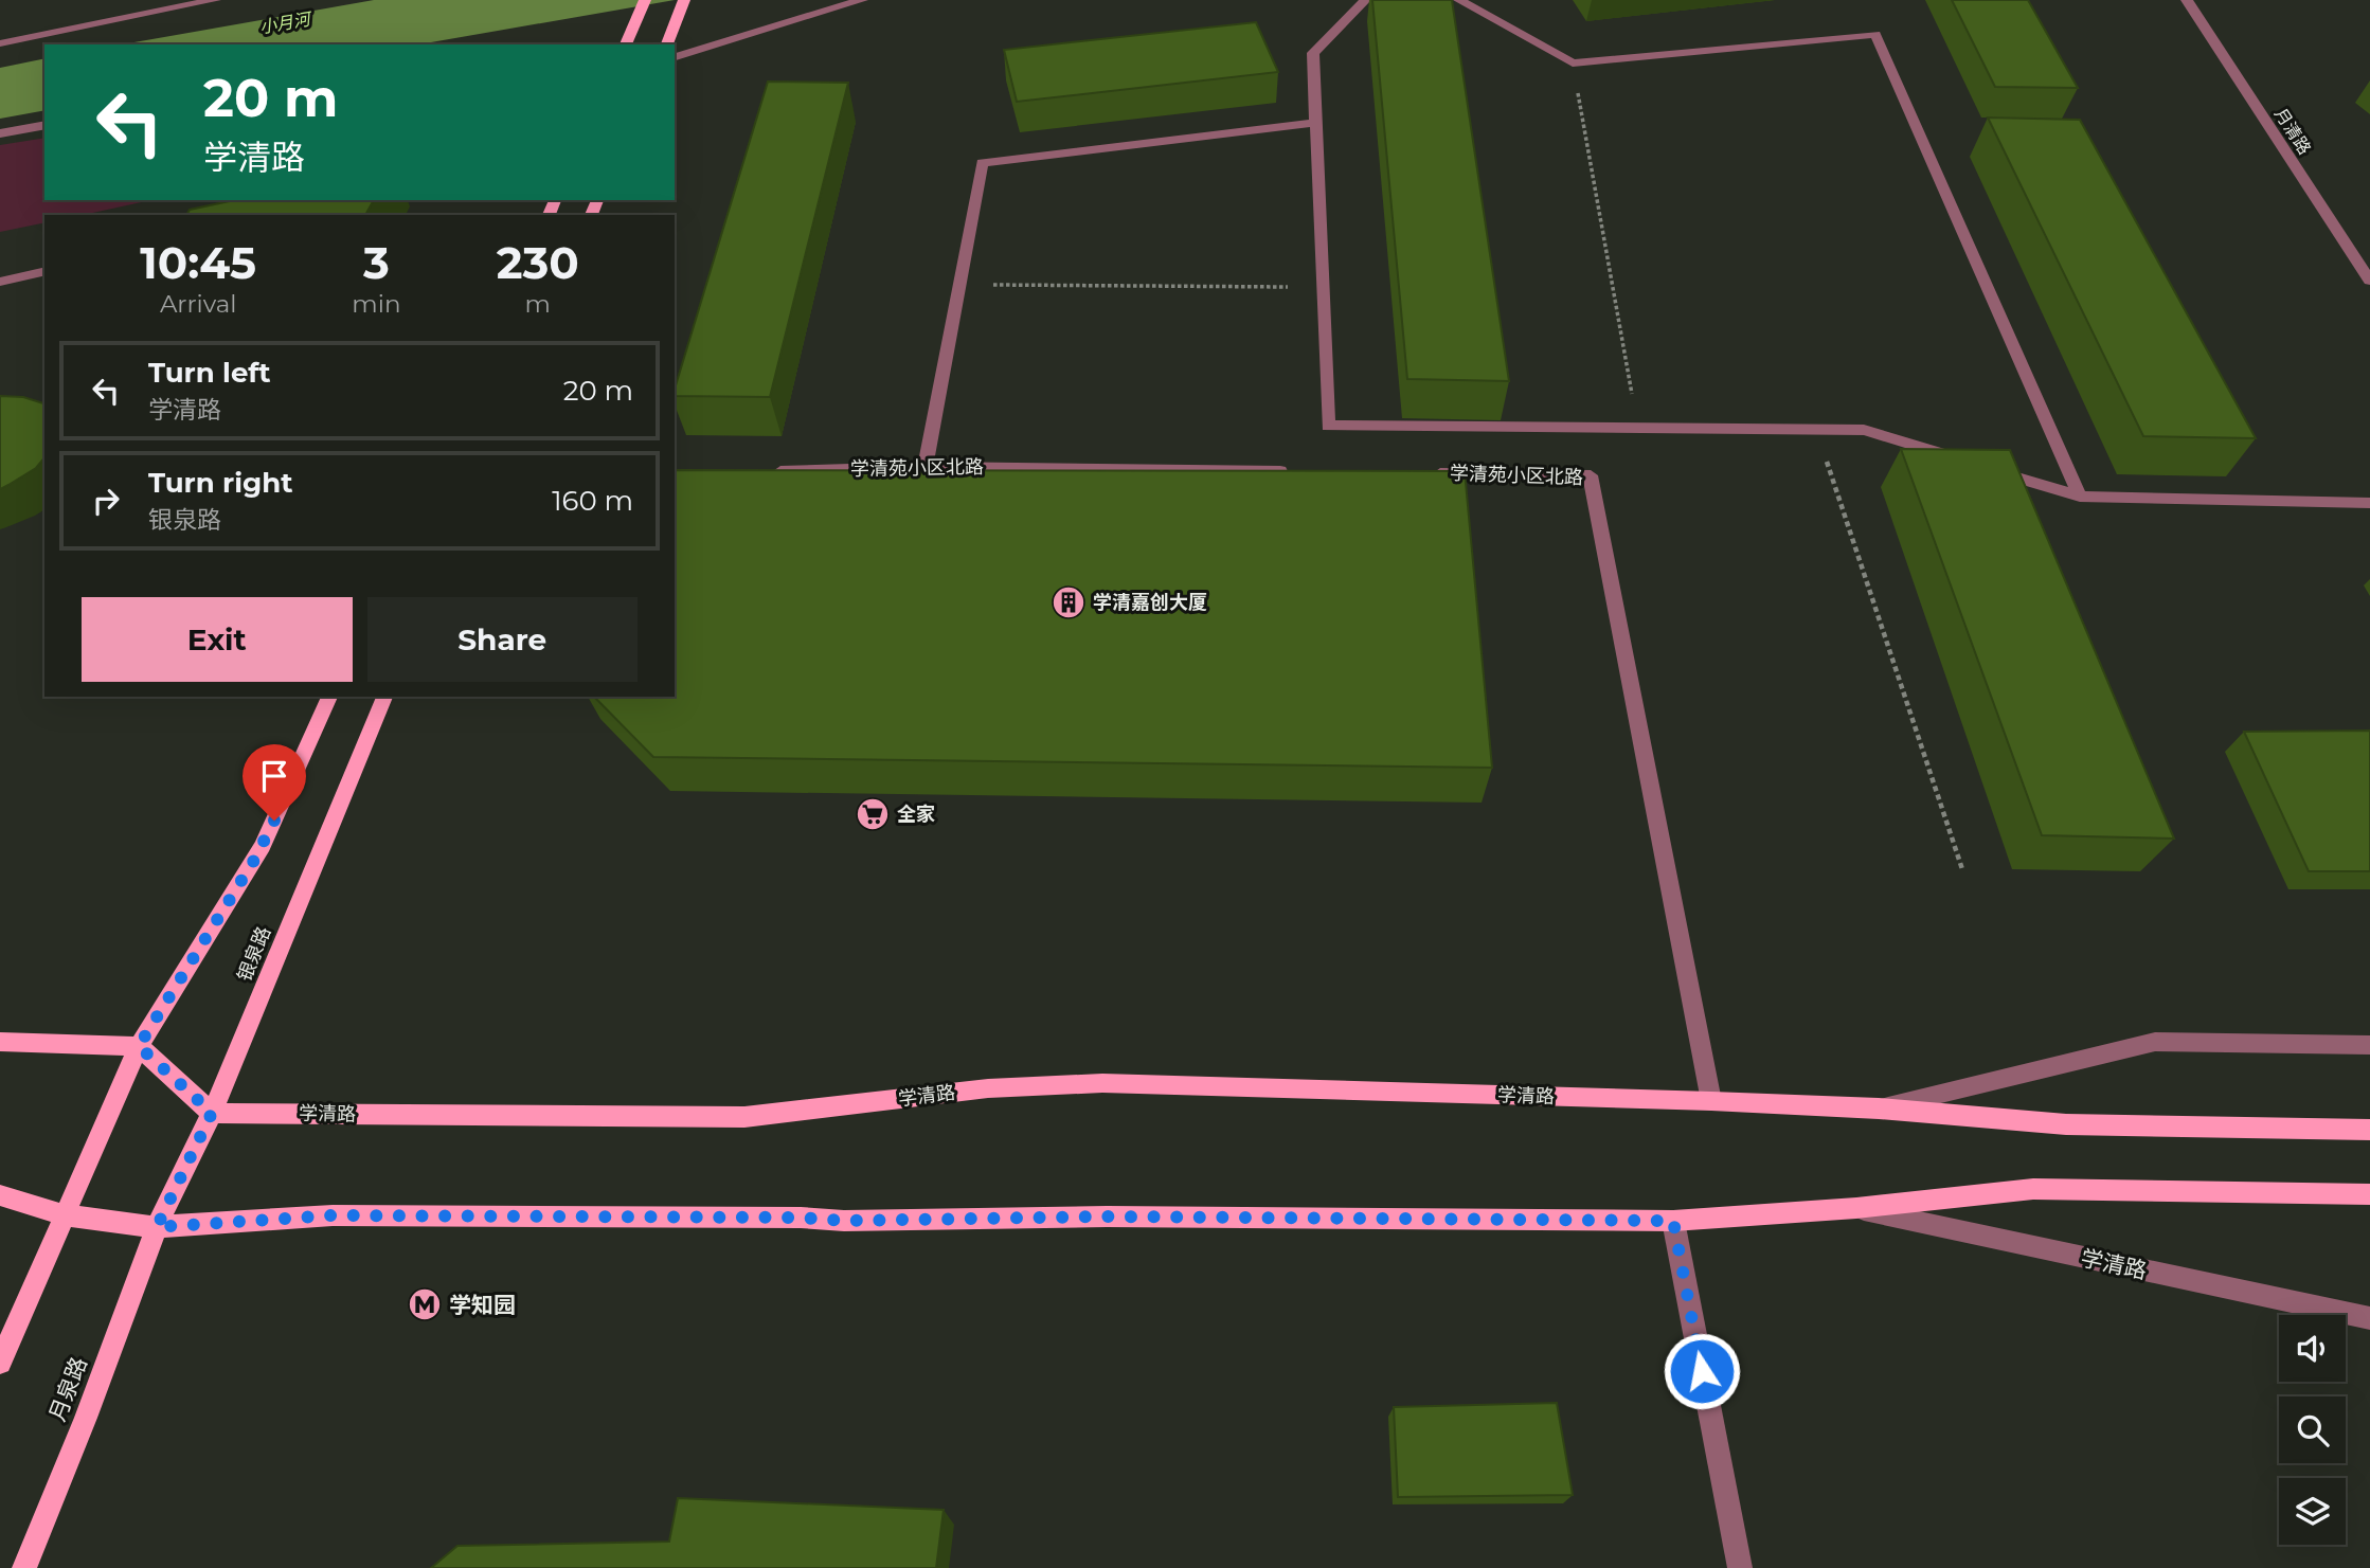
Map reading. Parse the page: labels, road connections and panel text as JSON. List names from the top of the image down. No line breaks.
{"streets":{"main road":["银泉路","学清路","月泉路"],"street":["月清路","学清苑小区北路"]},"crossings":[["学清苑小区北路","学清路"],["银泉路","学清路"],["银泉路","月泉路"],["学清路","月泉路"]],"water":["小月河"],"places":{"building":["学清嘉创大厦"],"supermarket":["全家"],"metro station":["学知园"]},"page":{"turn":["20 m","学清路"],"eta":["10:45","Arrival","3","min","230","m"],"list":[{"name":"Turn left","note":"学清路","value":"20 m"},{"name":"Turn right","note":"银泉路","value":"160 m"}],"buttons":["Exit","Share"]}}
